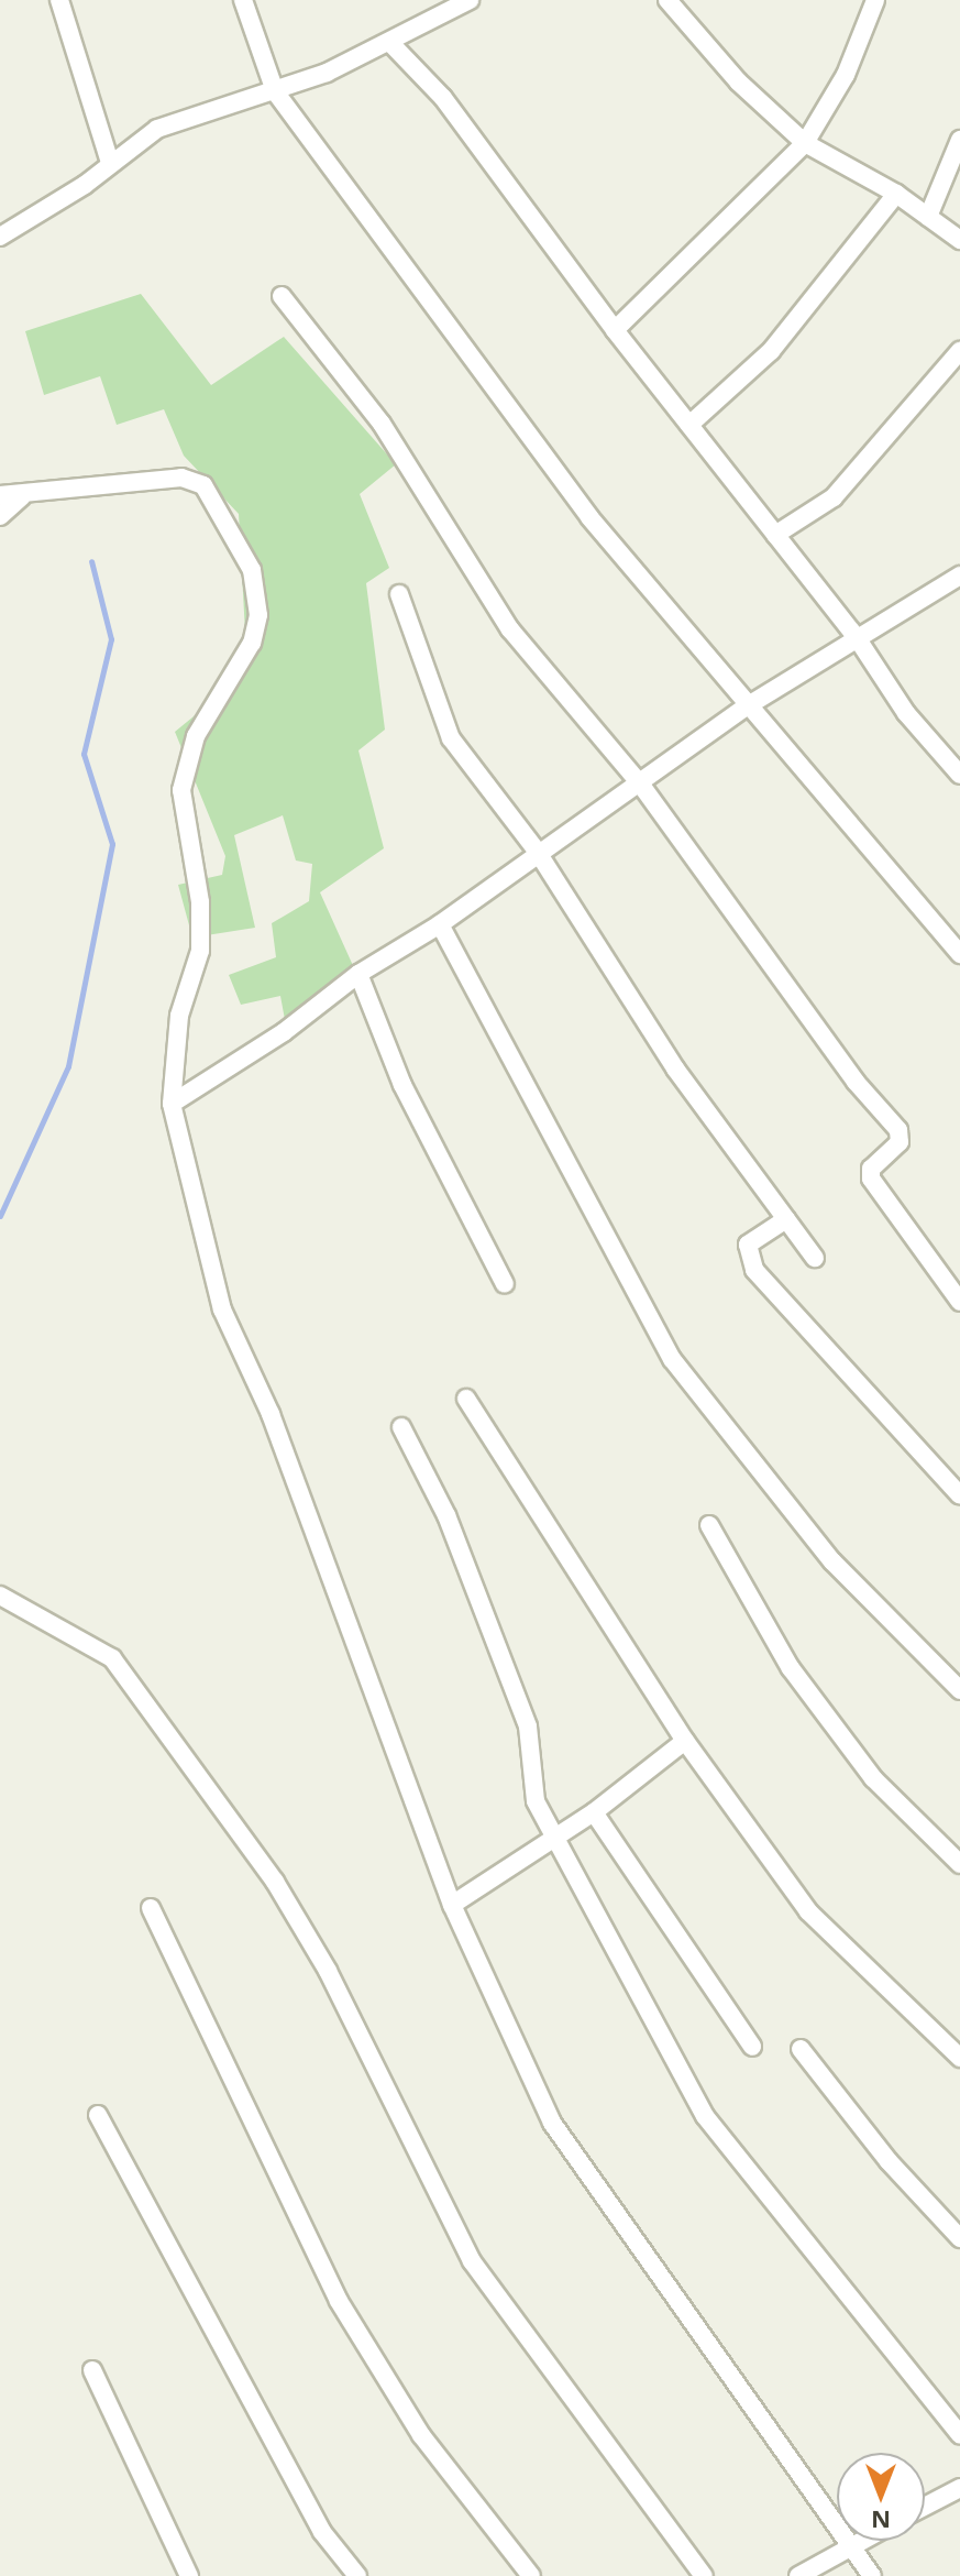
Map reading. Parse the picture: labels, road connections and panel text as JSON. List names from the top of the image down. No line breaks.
{"north":"bottom"}
